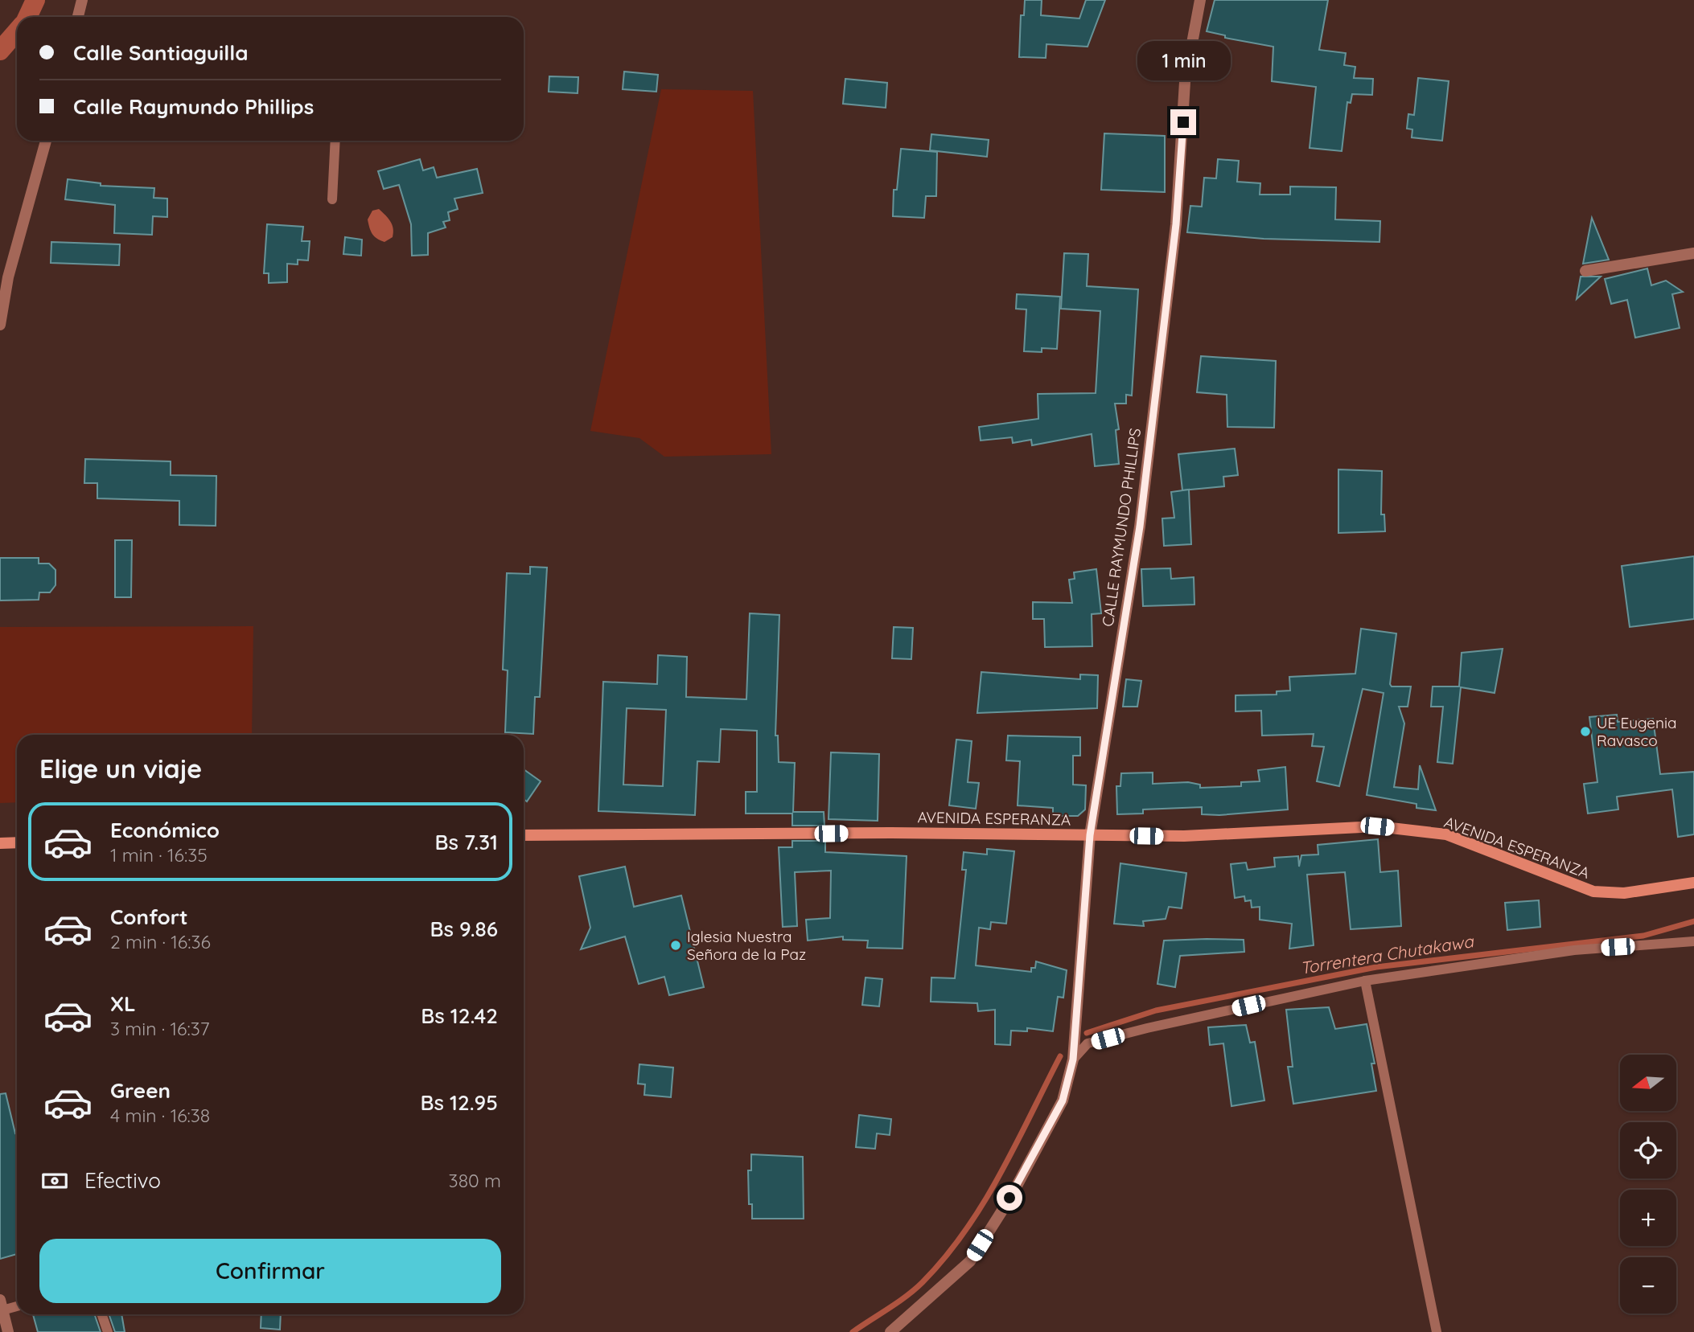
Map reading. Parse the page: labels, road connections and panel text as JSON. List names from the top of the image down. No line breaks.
{"streets":{"main road":["AVENIDA ESPERANZA"],"street":["CALLE RAYMUNDO PHILLIPS"]},"crossings":[["CALLE RAYMUNDO PHILLIPS","AVENIDA ESPERANZA"]],"water":["Torrentera Chutakawa"],"places":["UE Eugenia Ravasco","Iglesia Nuestra Señora de la Paz"],"north":"left","page":{"banner":["Calle Santiaguilla","Calle Raymundo Phillips"],"bubble":"1 min","heading":"Elige un viaje","list":[{"name":"Económico","note":"1 min · 16:35","value":"Bs 7.31"},{"name":"Confort","note":"2 min · 16:36","value":"Bs 9.86"},{"name":"XL","note":"3 min · 16:37","value":"Bs 12.42"},{"name":"Green","note":"4 min · 16:38","value":"Bs 12.95"}],"map_buttons":["+","−"],"pay":["Efectivo","380 m"],"buttons":"Confirmar"}}
